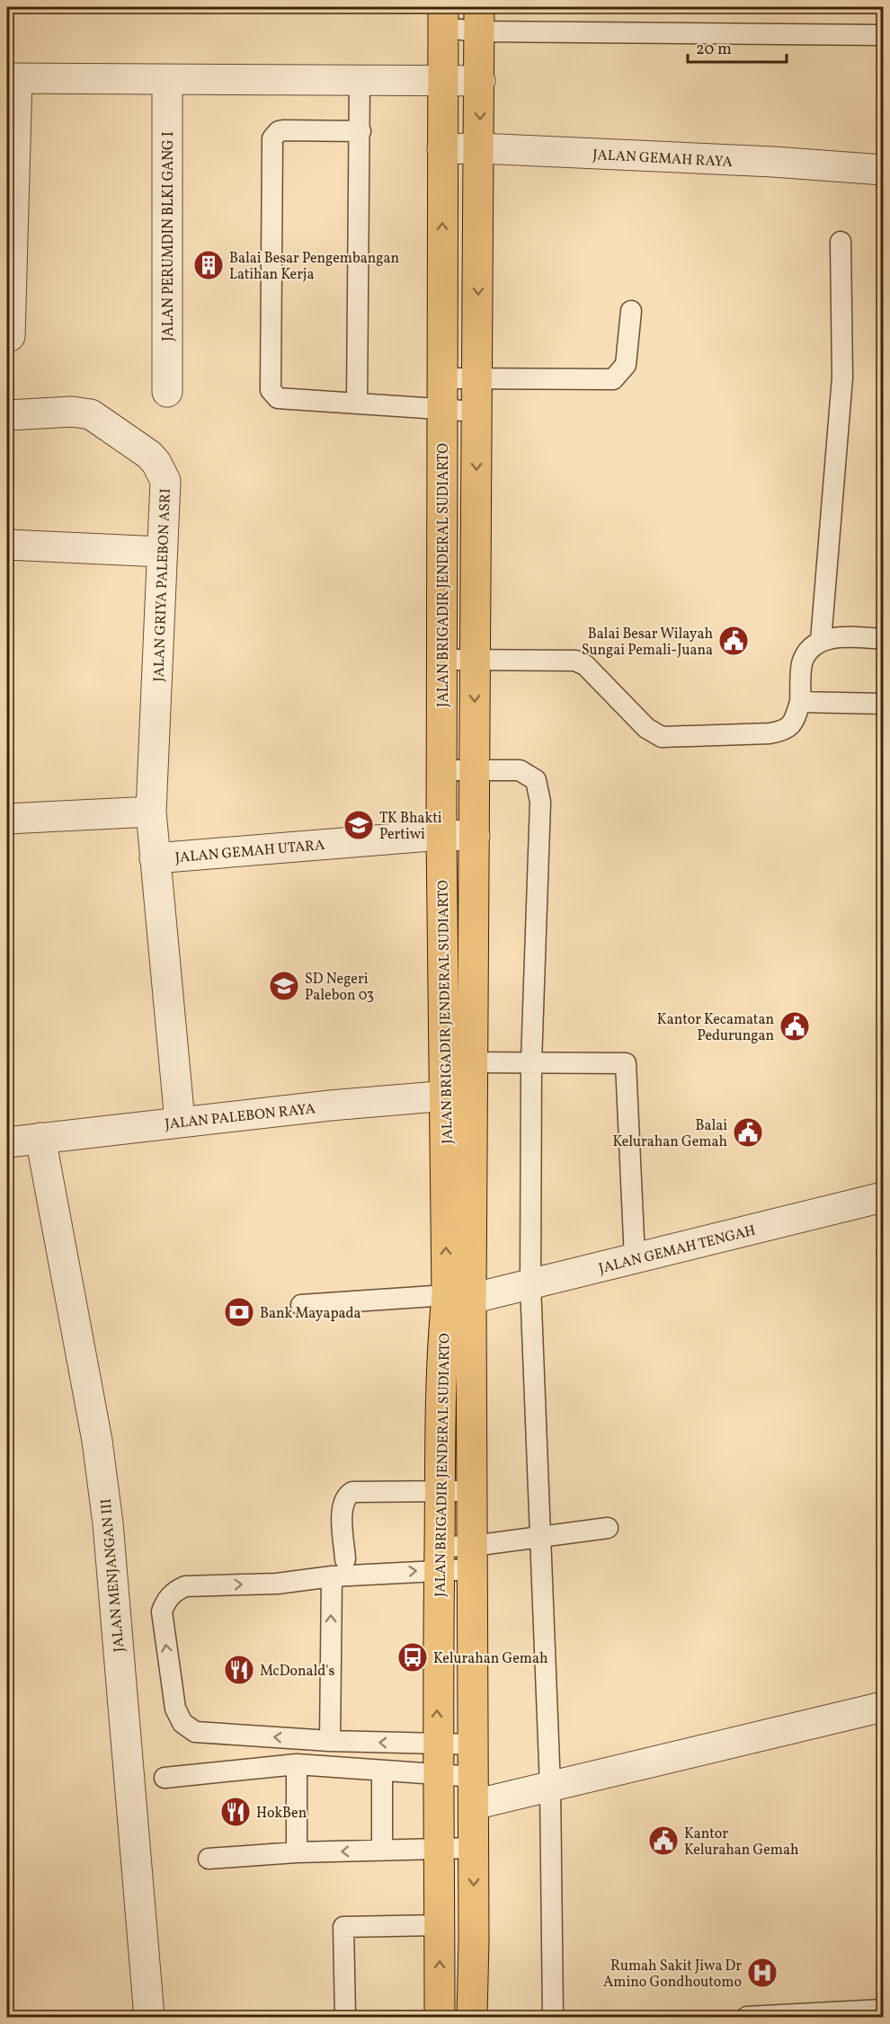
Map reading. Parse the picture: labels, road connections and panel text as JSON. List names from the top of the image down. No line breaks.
{"streets":{"main road":["JALAN BRIGADIR JENDERAL SUDIARTO"],"street":["JALAN GEMAH RAYA","JALAN PERUMDIN BLKI GANG I","JALAN GRIYA PALEBON ASRI","JALAN GEMAH UTARA","JALAN PALEBON RAYA","JALAN GEMAH TENGAH","JALAN MENJANGAN III"]},"crossings":[["JALAN GEMAH RAYA","JALAN BRIGADIR JENDERAL SUDIARTO"],["JALAN BRIGADIR JENDERAL SUDIARTO","JALAN GEMAH UTARA"],["JALAN BRIGADIR JENDERAL SUDIARTO","JALAN PALEBON RAYA"],["JALAN BRIGADIR JENDERAL SUDIARTO","JALAN GEMAH TENGAH"],["JALAN GRIYA PALEBON ASRI","JALAN GEMAH UTARA"],["JALAN GRIYA PALEBON ASRI","JALAN PALEBON RAYA"],["JALAN PALEBON RAYA","JALAN MENJANGAN III"]],"places":{"building":["Balai Besar Pengembangan Latihan Kerja"],"public building":["Balai Besar Wilayah Sungai Pemali-Juana","Kantor Kecamatan Pedurungan","Balai Kelurahan Gemah","Kantor Kelurahan Gemah"],"school or university":["TK Bhakti Pertiwi","SD Negeri Palebon 03"],"bank":["Bank Mayapada"],"bus stop":["Kelurahan Gemah"],"restaurant":["McDonald's","HokBen"],"hospital":["Rumah Sakit Jiwa Dr Amino Gondhoutomo"]},"scale_bar":"20 m"}
